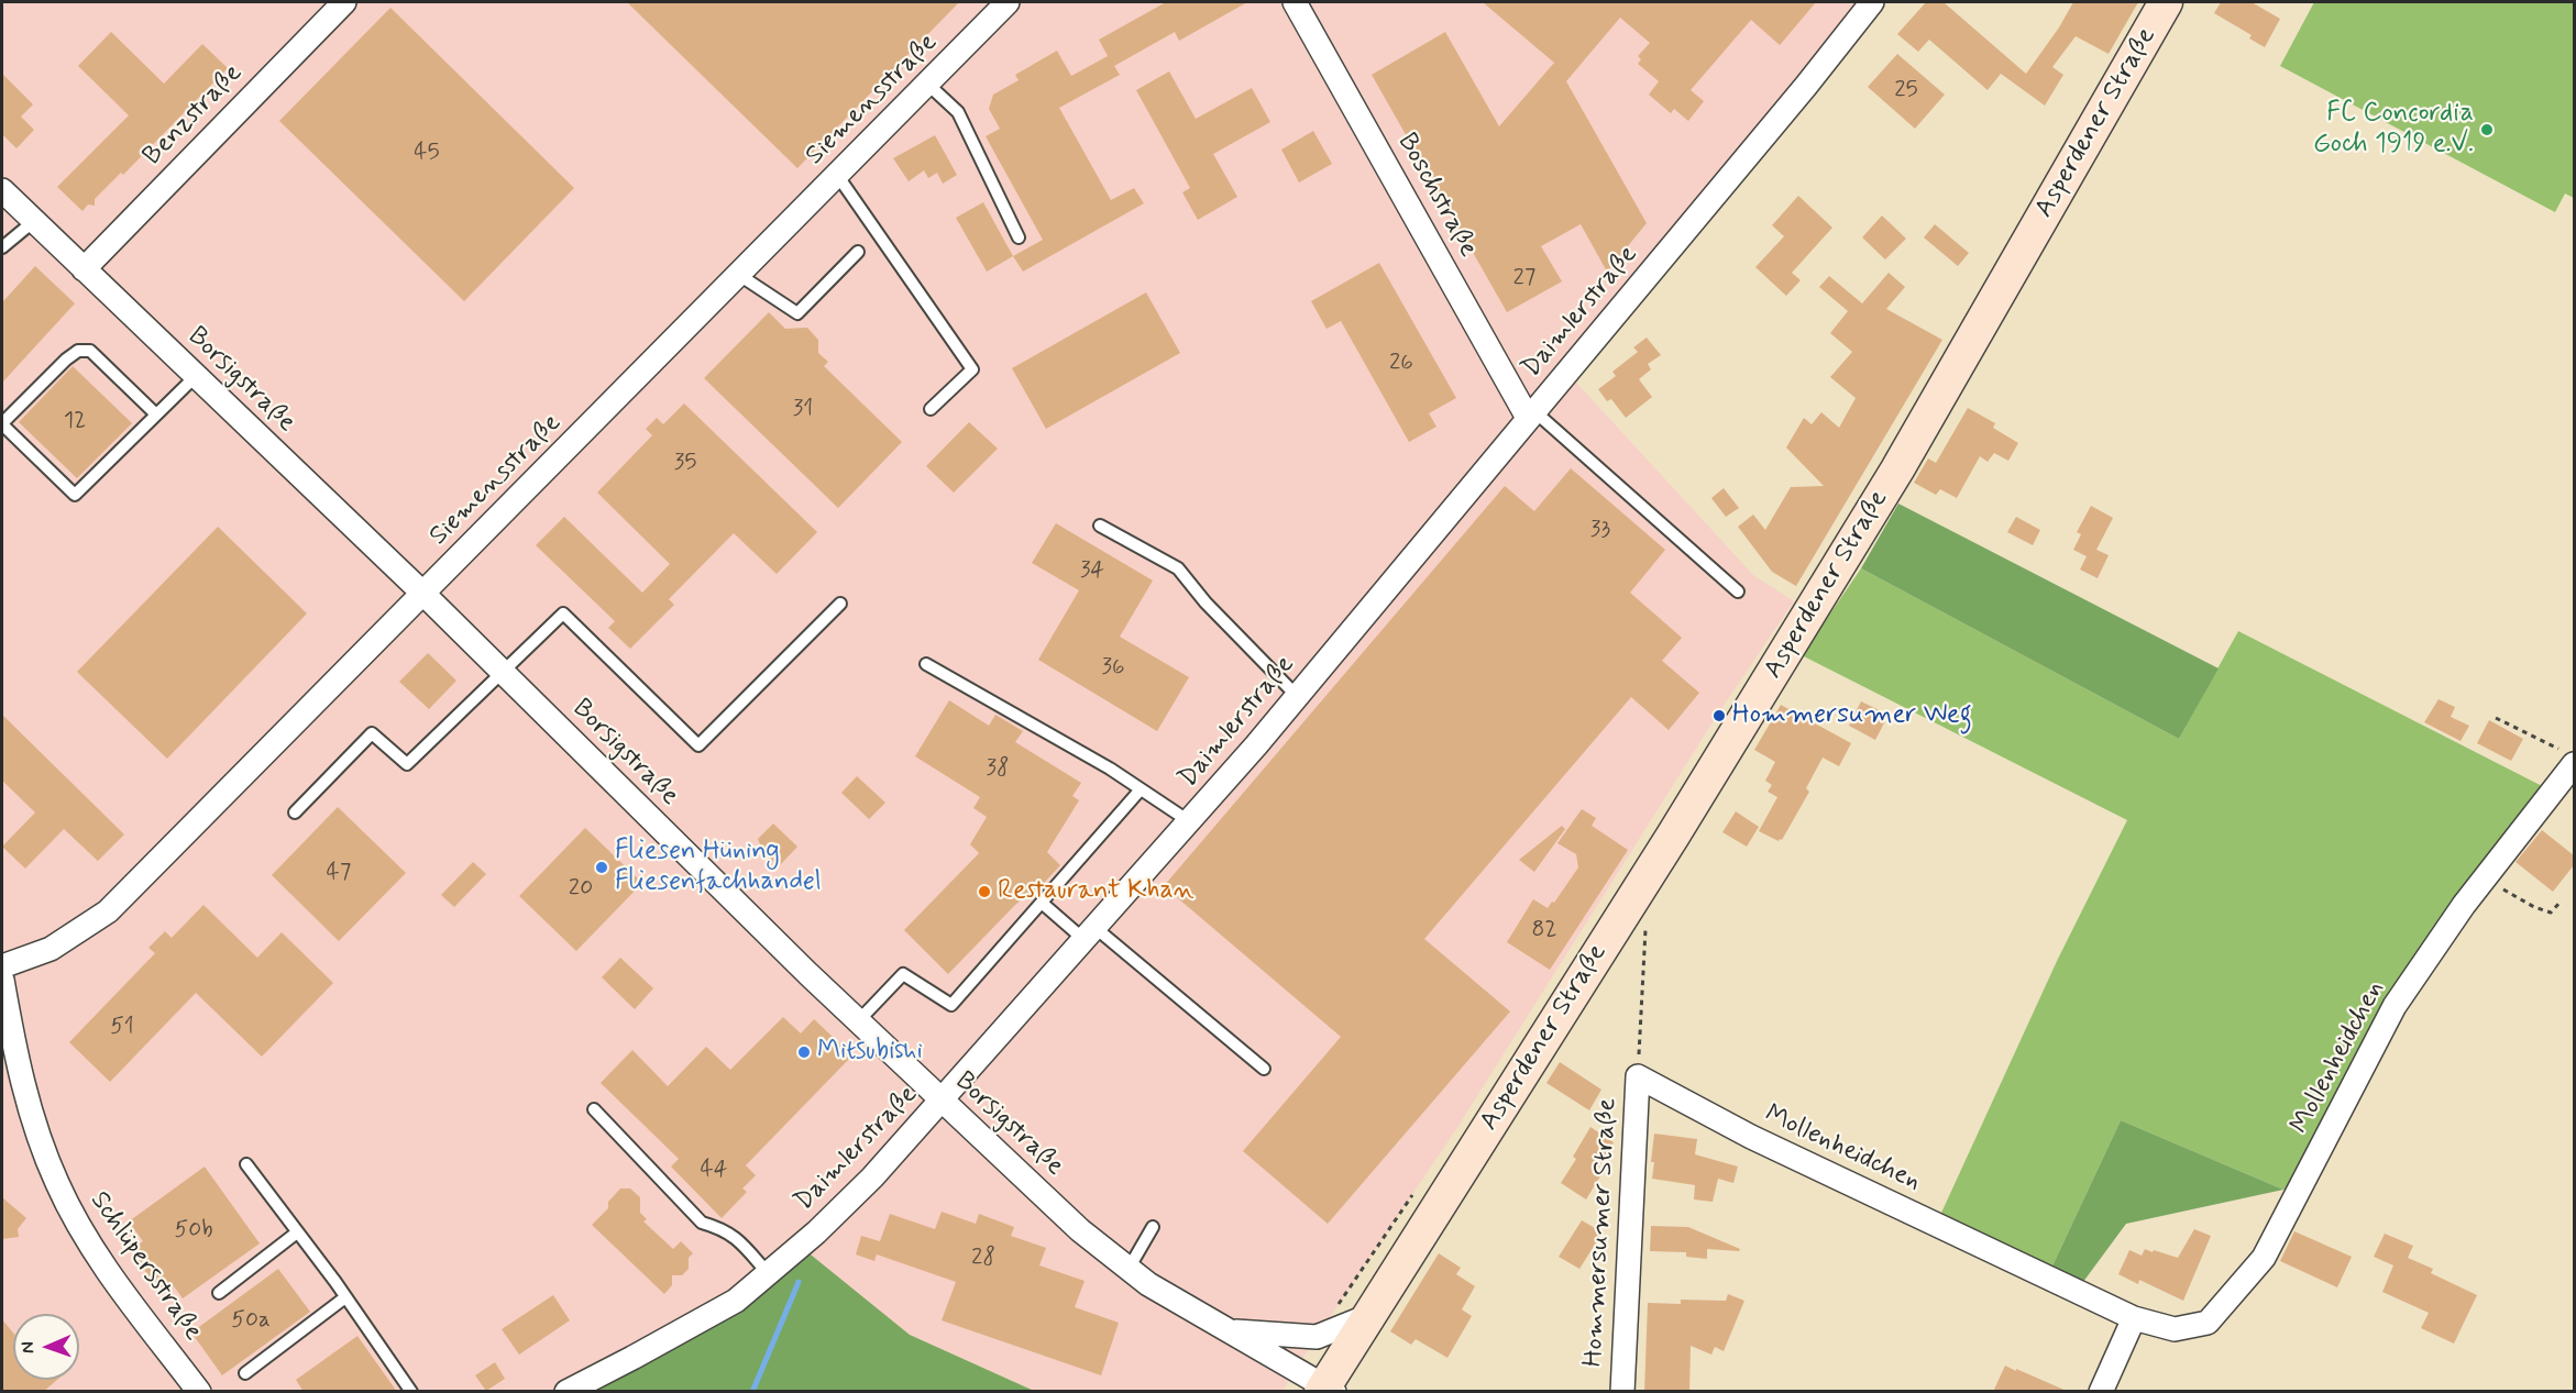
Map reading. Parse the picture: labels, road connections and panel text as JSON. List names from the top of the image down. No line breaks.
{"streets":{"main road":["Asperdener Straße"],"street":["Siemensstraße","Benzstraße","Boschstraße","Daimlerstraße","Borsigstraße","Mollenheidchen","Hommersumer Straße","Schlüpersstraße"]},"crossings":[["Siemensstraße","Borsigstraße"],["Benzstraße","Borsigstraße"],["Asperdener Straße","Borsigstraße"],["Boschstraße","Daimlerstraße"],["Daimlerstraße","Borsigstraße"],["Mollenheidchen","Hommersumer Straße"]],"places":["FC Concordia Goch 1919 e.V.","Hommersumer Weg","Fliesen Hüning Fliesenfachhandel","Restaurant Khan","Mitsubishi"],"house_numbers":["25","45","27","26","31","12","35","33","34","36","38","47","20","82","51","44","50b","28","50a"],"north":"left"}
